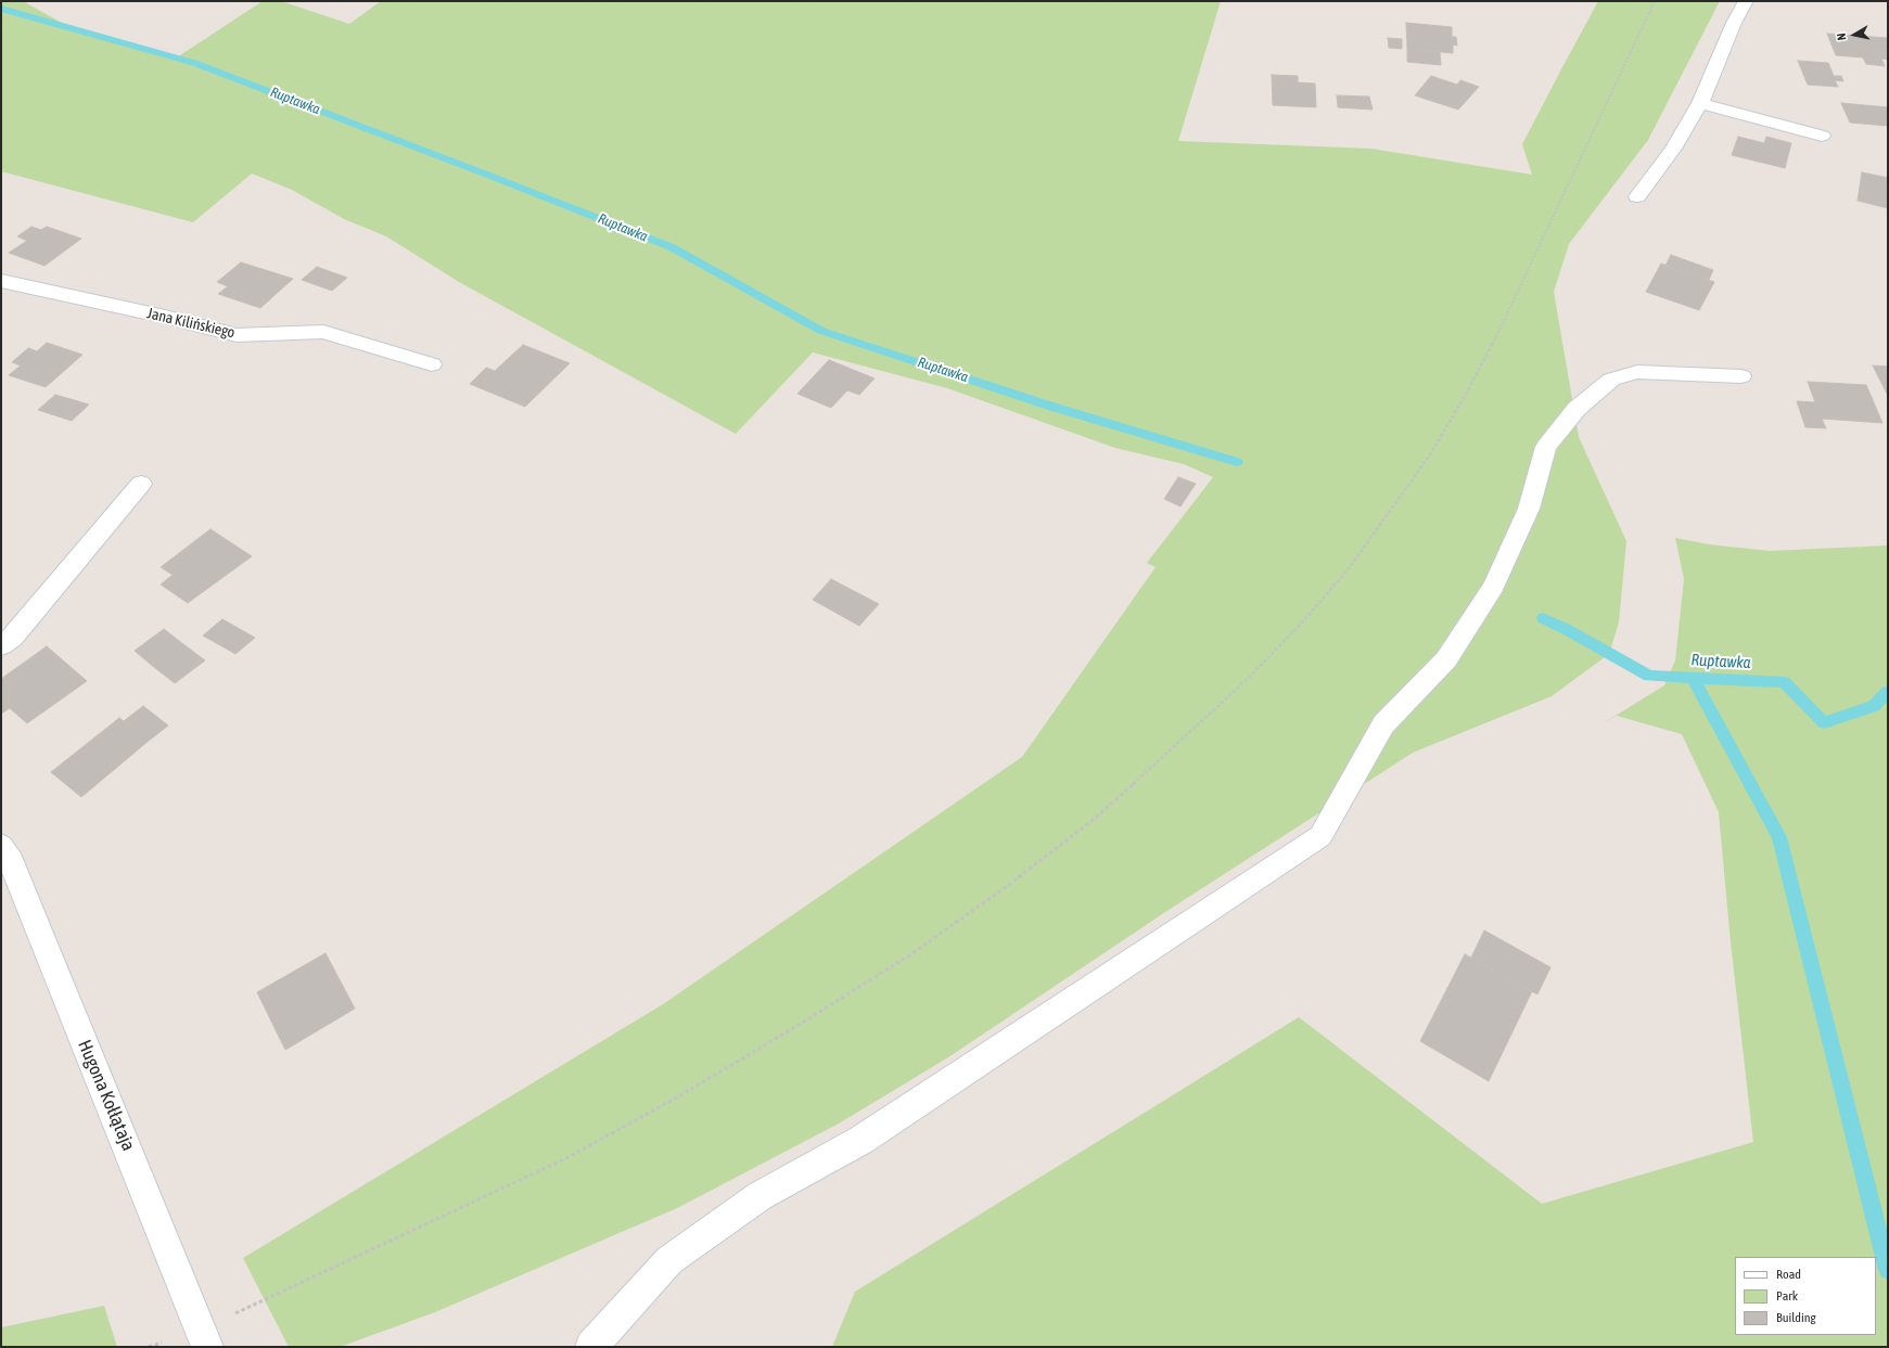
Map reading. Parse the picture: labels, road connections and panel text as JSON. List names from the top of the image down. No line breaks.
{"streets":{"street":["Jana Kilińskiego","Hugona Kołłątaja"]},"water":["Ruptawka"],"legend":["Road","Park","Building"],"north":"left"}
